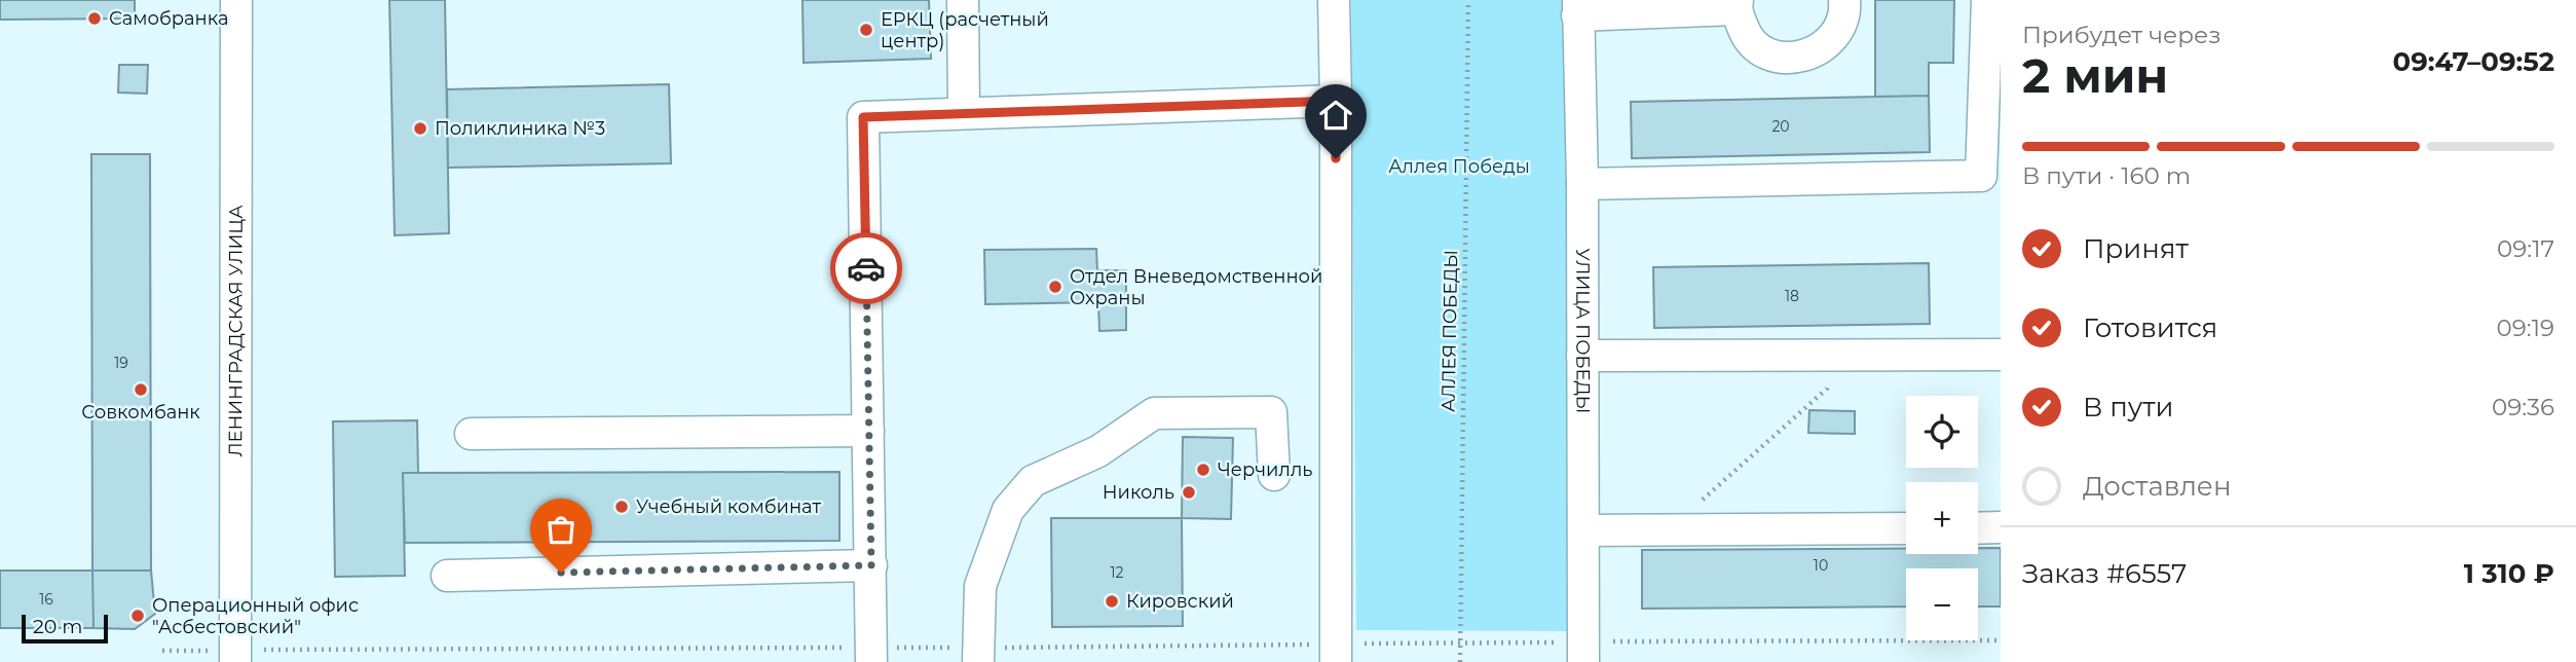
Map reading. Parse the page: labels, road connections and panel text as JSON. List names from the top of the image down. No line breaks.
{"streets":{"street":["ЛЕНИНГРАДСКАЯ УЛИЦА","УЛИЦА ПОБЕДЫ"],"path":["АЛЛЕЯ ПОБЕДЫ"]},"parks":["Аллея Победы"],"places":["Самобранка","ЕРКЦ (расчетный центр)","Поликлиника №3","Отдел Вневедомственной Охраны","Совкомбанк","Черчилль","Николь","Учебный комбинат","Кировский","Операционный офис \"Асбестовский\""],"house_numbers":["20","18","19","10","12","16"],"scale_bar":"20 m","page":{"heading":["2 мин","Прибудет через","09:47–09:52"],"panel":["Заказ #6557","1 310 ₽"],"bar":"В пути · 160 m","list":[["Принят","09:17"],["Готовится","09:19"],["В пути","09:36"],"Доставлен"],"map_buttons":["+","−"],"scale":"20 m"}}
